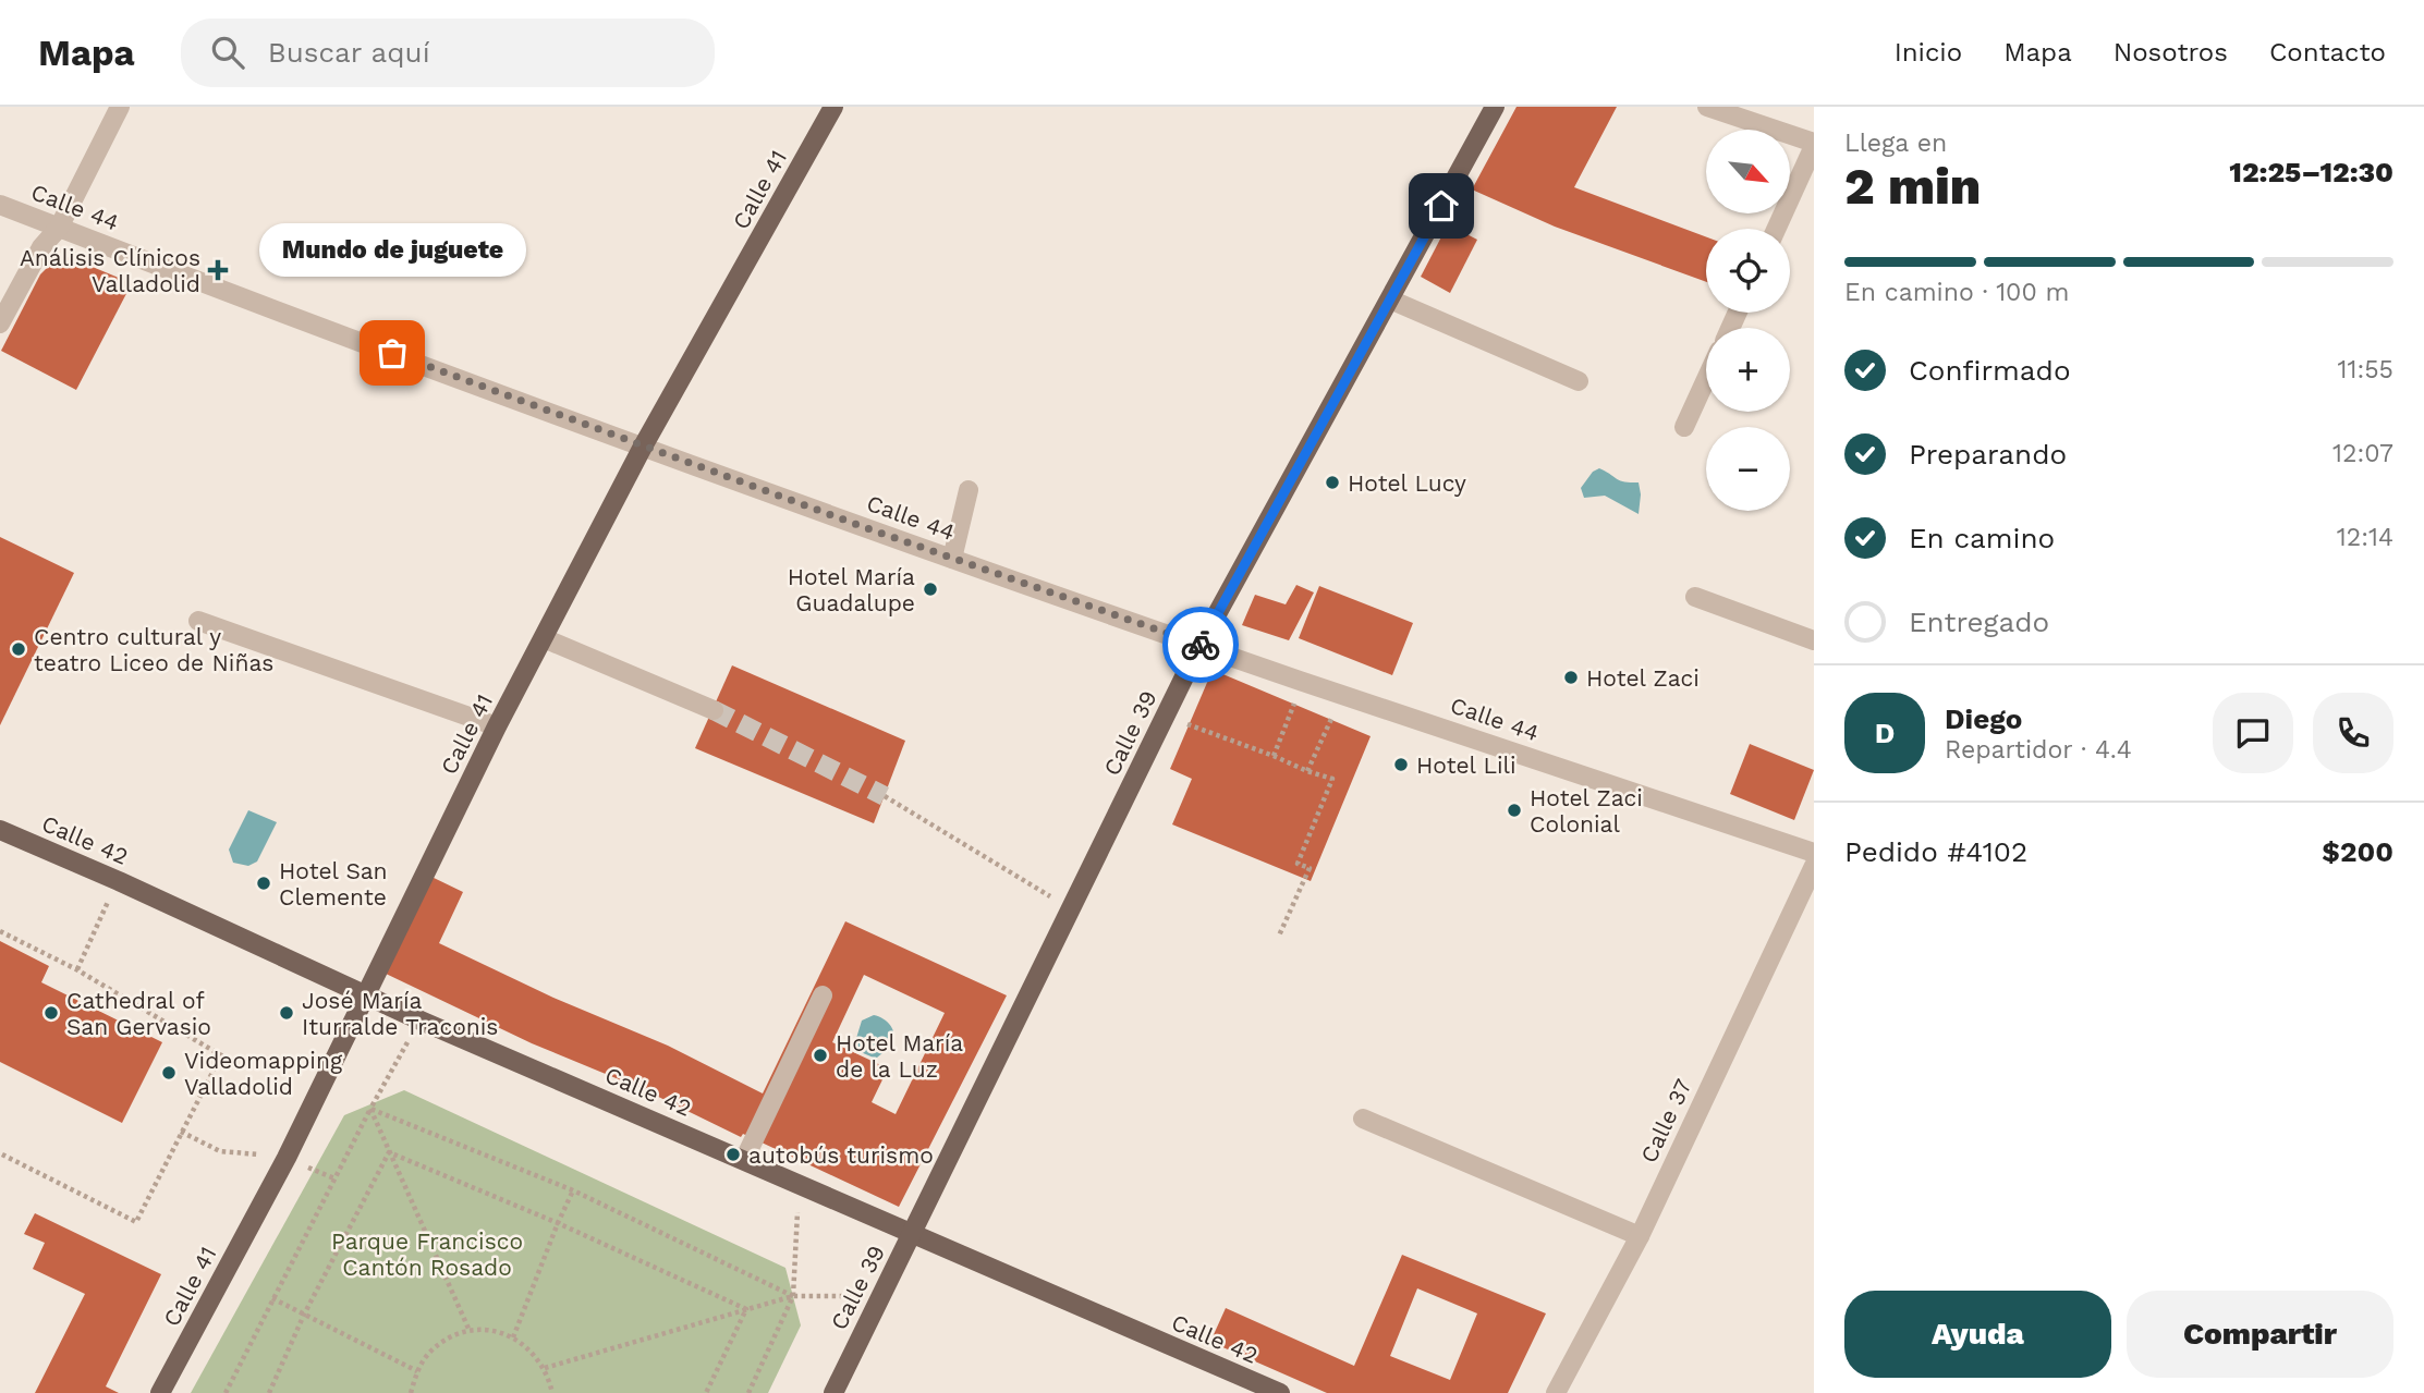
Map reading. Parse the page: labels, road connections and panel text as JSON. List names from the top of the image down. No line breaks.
{"streets":{"main road":["Calle 41","Calle 39","Calle 42"],"street":["Calle 44","Calle 37"]},"crossings":[["Calle 41","Calle 44"],["Calle 41","Calle 42"],["Calle 44","Calle 39"],["Calle 39","Calle 42"]],"parks":["Parque Francisco Cantón Rosado"],"places":{"health":["Análisis Clínicos Valladolid"],"other":["Mundo de juguete","Hotel Lucy","Hotel María Guadalupe","Centro cultural y teatro Liceo de Niñas","Hotel Zaci","Hotel Lili","Hotel Zaci Colonial","Hotel San Clemente","Cathedral of San Gervasio","José María Iturralde Traconis","Hotel María de la Luz","Videomapping Valladolid","autobús turismo"]},"north":"bottom right","page":{"header":"Mapa","search":"Buscar aquí","nav":["Inicio","Mapa","Nosotros","Contacto"],"heading":["2 min","Llega en","12:25–12:30"],"panel":["Diego","Repartidor · 4.4","Pedido #4102","$200"],"map_buttons":["+","−"],"bubble":"Mundo de juguete","bar":"En camino · 100 m","list":[["Confirmado","11:55"],["Preparando","12:07"],["En camino","12:14"],"Entregado"],"round":"D","buttons":["Ayuda","Compartir"]}}
